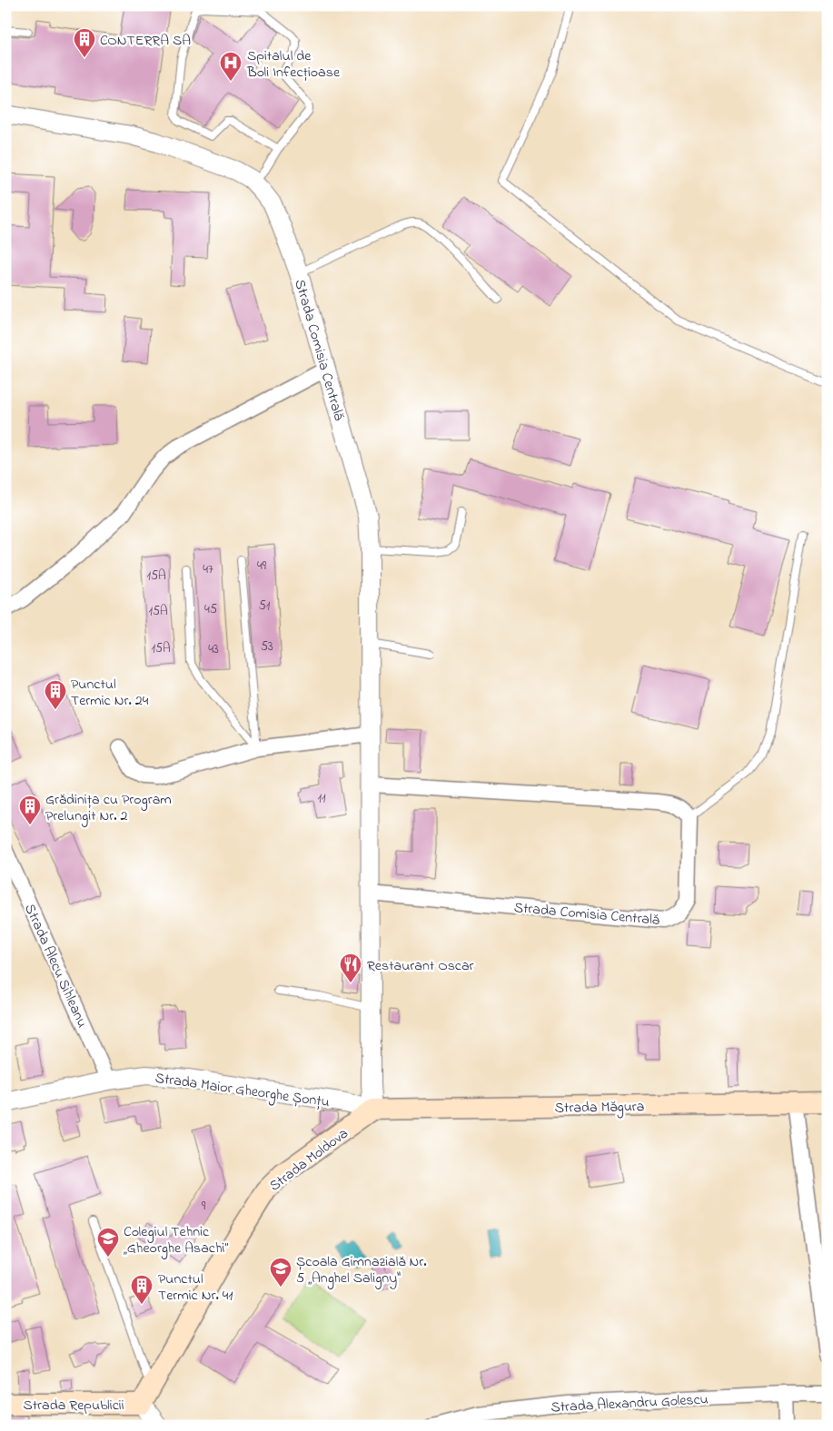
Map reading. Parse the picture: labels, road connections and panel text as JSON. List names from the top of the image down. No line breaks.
{"streets":{"main road":["Strada Măgura","Strada Moldova","Strada Republicii"],"street":["Strada Comisia Centrală","Strada Alecu Sihleanu","Strada Maior Gheorghe Șonțu","Strada Alexandru Golescu"]},"crossings":[["Strada Comisia Centrală","Strada Maior Gheorghe Șonțu"],["Strada Comisia Centrală","Strada Măgura"],["Strada Comisia Centrală","Strada Moldova"],["Strada Alecu Sihleanu","Strada Maior Gheorghe Șonțu"],["Strada Maior Gheorghe Șonțu","Strada Măgura"],["Strada Maior Gheorghe Șonțu","Strada Moldova"],["Strada Măgura","Strada Moldova"],["Strada Moldova","Strada Republicii"]],"places":{"building":["CONTERRA SA","Punctul Termic Nr. 24","Grădinița cu Program Prelungit Nr. 2","Punctul Termic Nr. 41"],"hospital":["Spitalul de Boli Infecțioase"],"restaurant":["Restaurant Oscar"],"school or university":["Colegiul Tehnic „Gheorghe Asachi”","Școala Gimnazială Nr. 5 „Anghel Saligny\""]},"house_numbers":["49","47","15A","51","45","15A","53","15A","43","11","9"]}
